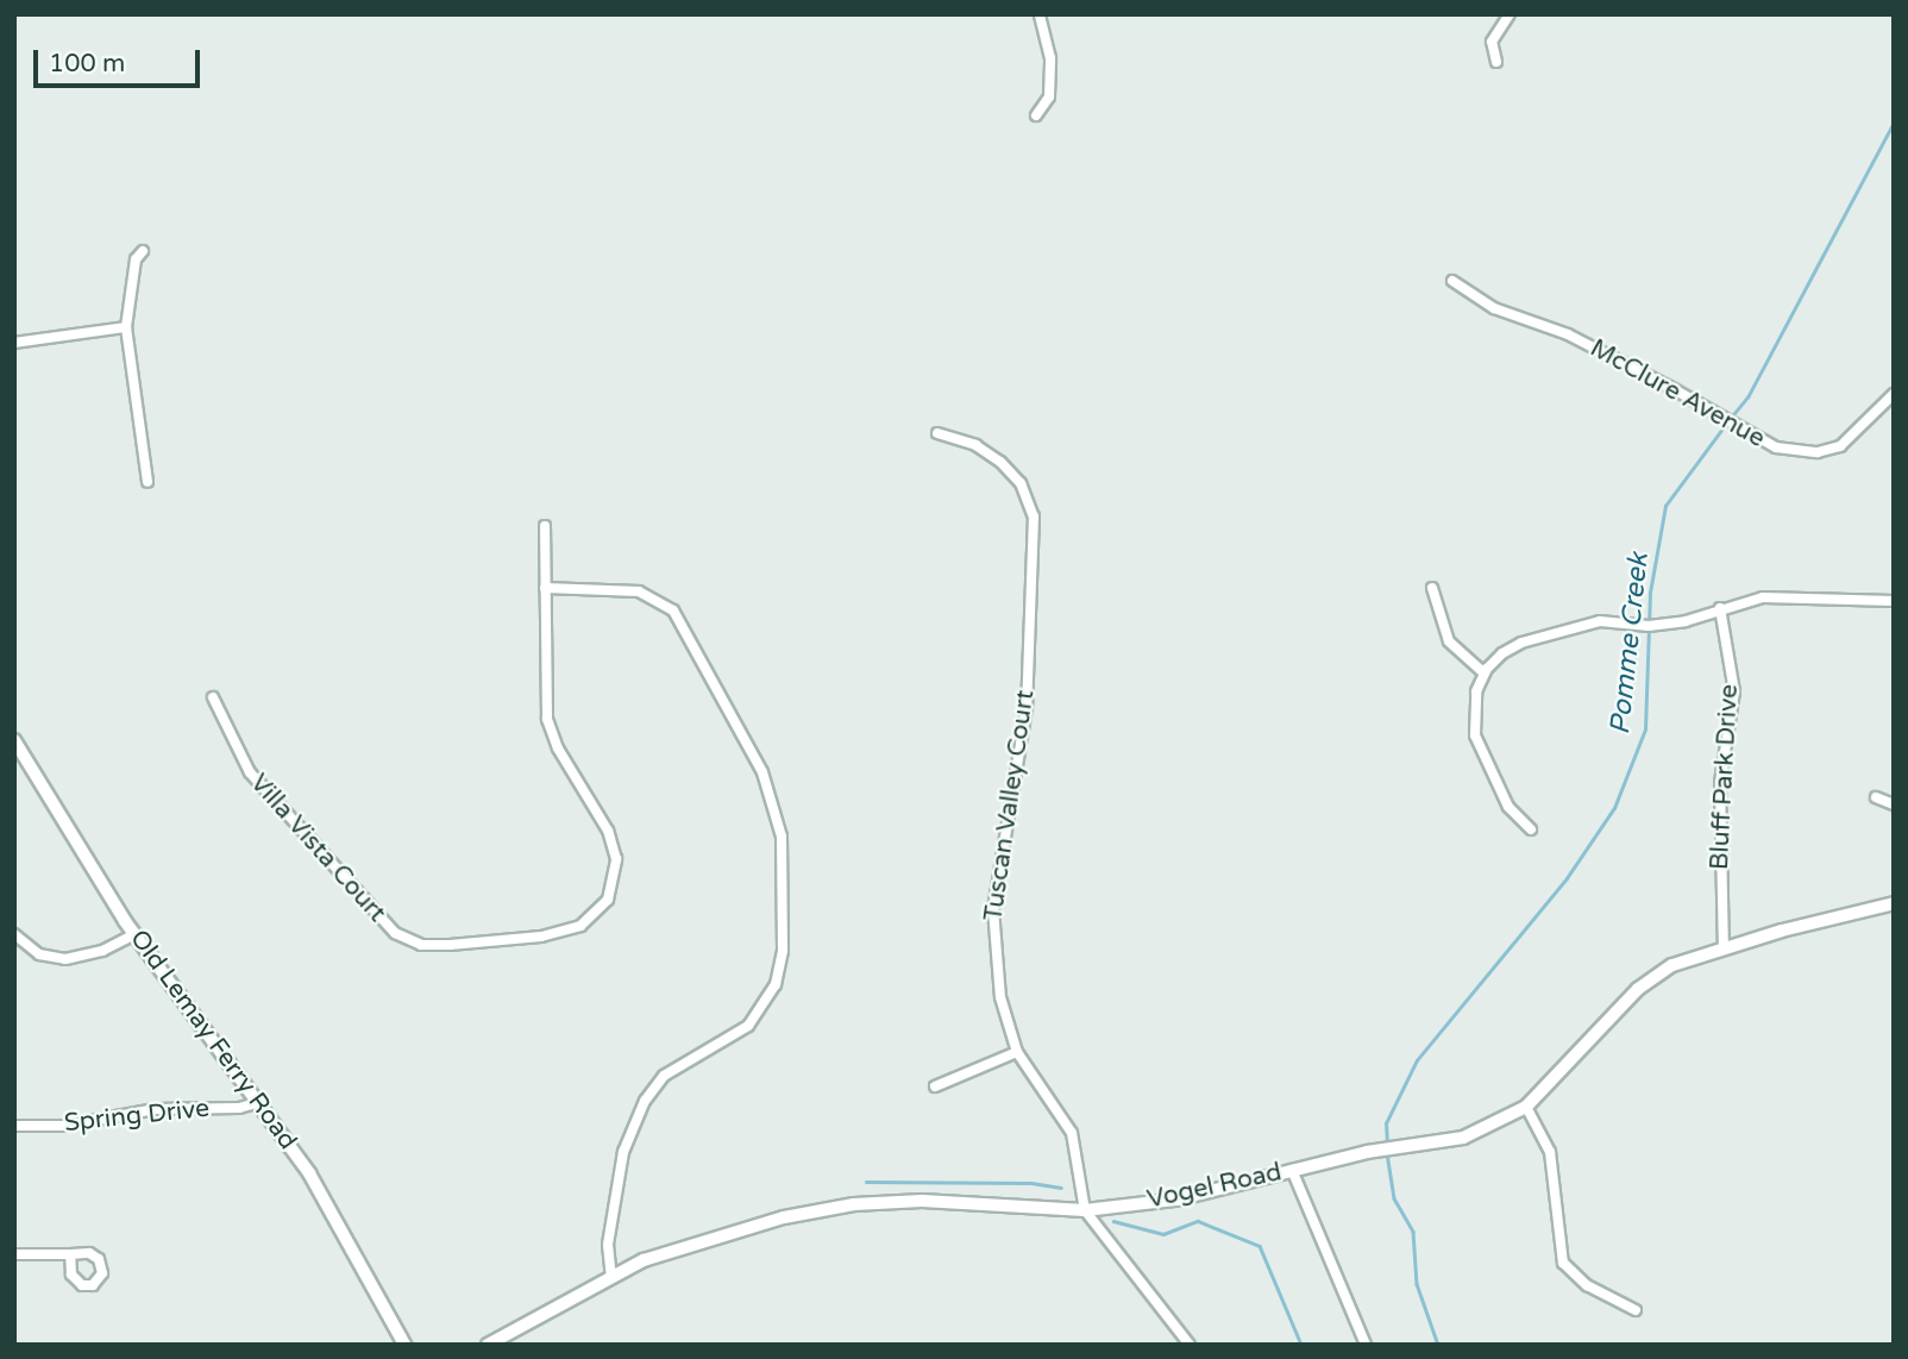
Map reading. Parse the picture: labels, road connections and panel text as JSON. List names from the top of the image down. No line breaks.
{"streets":{"main road":["Old Lemay Ferry Road"],"street":["McClure Avenue","Bluff Park Drive","Tuscan Valley Court","Villa Vista Court","Spring Drive","Vogel Road"]},"crossings":[["Bluff Park Drive","Vogel Road"],["Tuscan Valley Court","Vogel Road"],["Old Lemay Ferry Road","Spring Drive"]],"water":["Pomme Creek"],"scale_bar":"100 m"}
